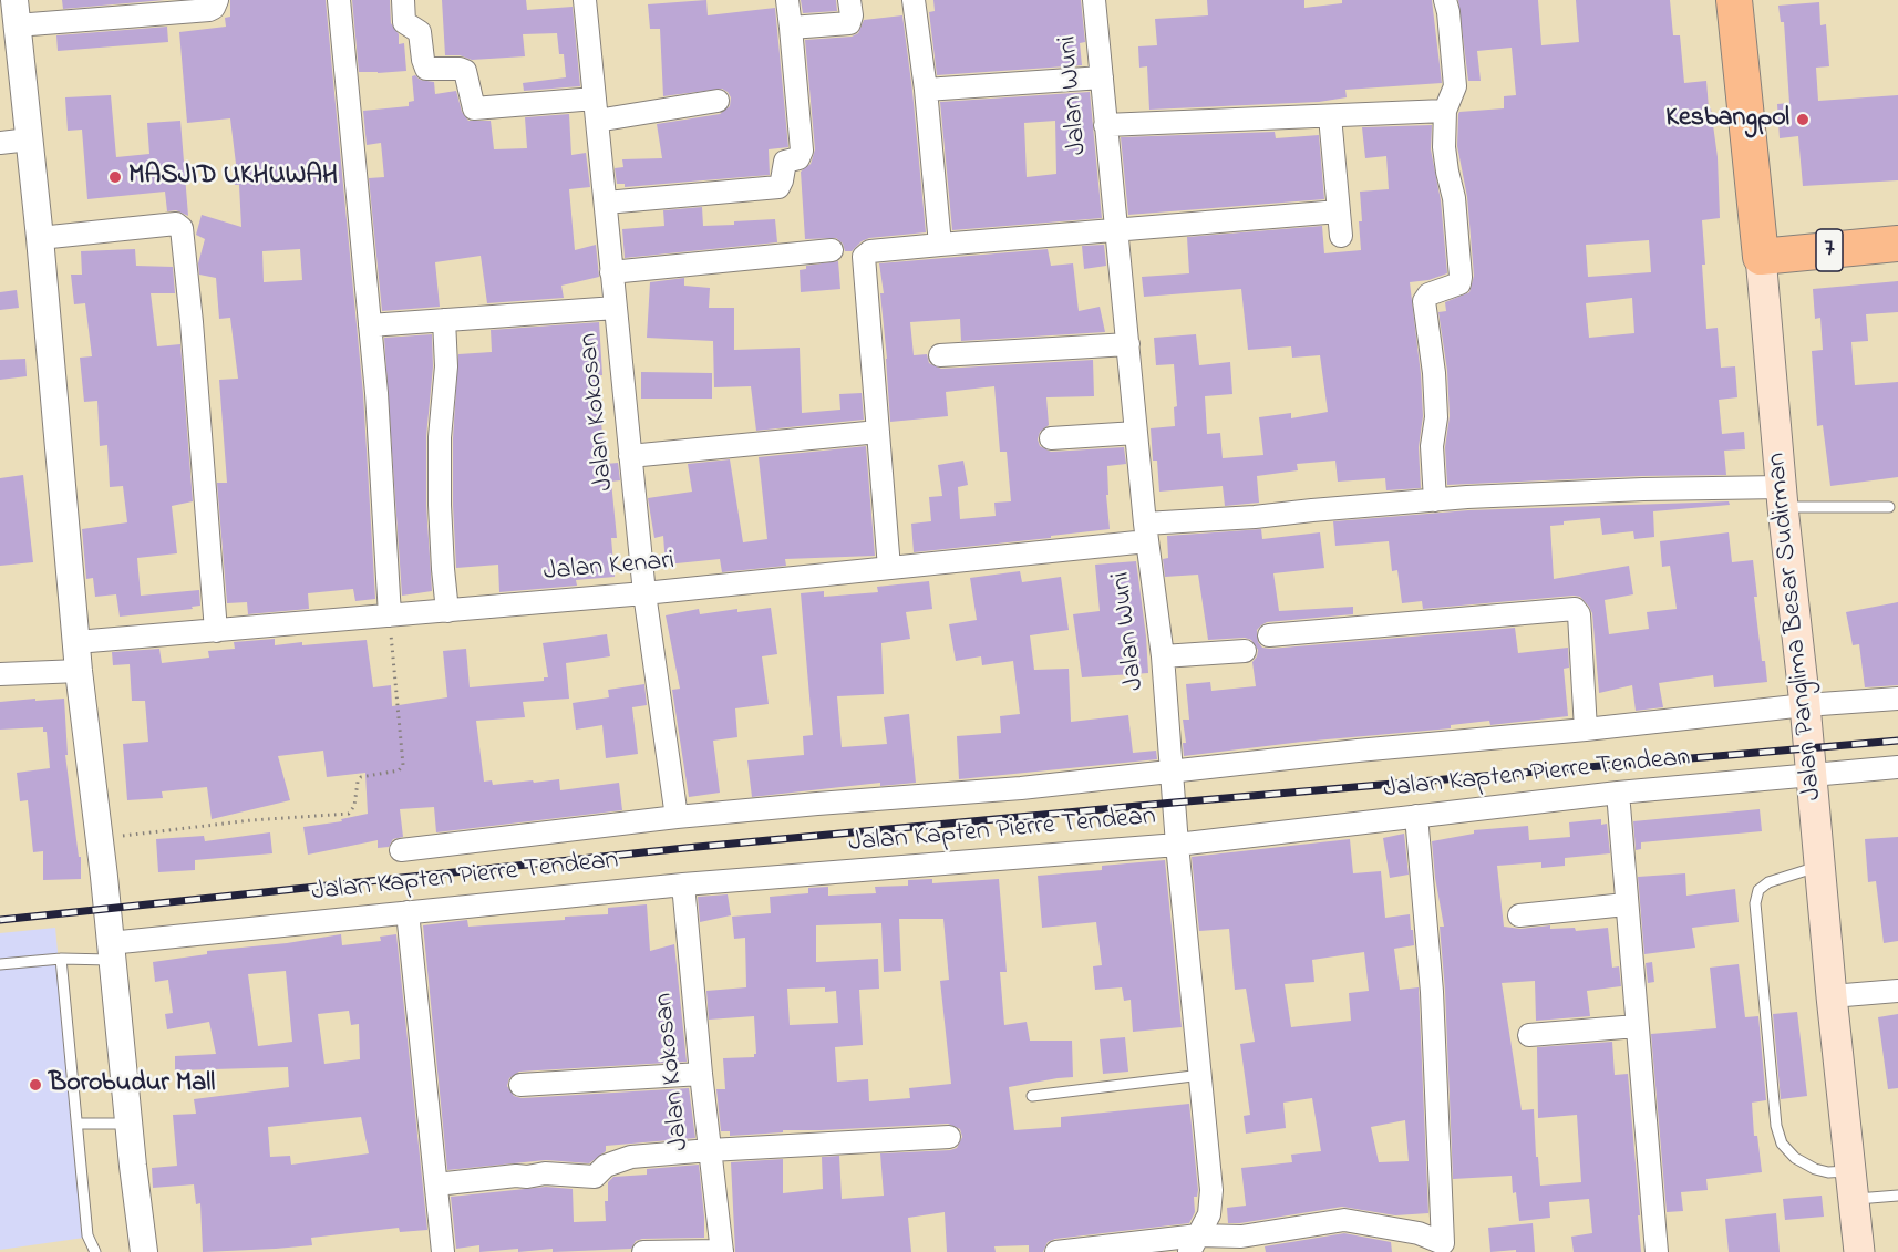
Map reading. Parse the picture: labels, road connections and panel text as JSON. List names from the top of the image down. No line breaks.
{"streets":{"highway":["7","Jalan Panglima Besar Sudirman"],"street":["Jalan Wuni","Jalan Kokosan","Jalan Kenari","Jalan Kapten Pierre Tendean"]},"crossings":[["Jalan Wuni","Jalan Kenari"],["Jalan Wuni","Jalan Kapten Pierre Tendean"],["7","Jalan Panglima Besar Sudirman"],["Jalan Kokosan","Jalan Kenari"],["Jalan Kokosan","Jalan Kapten Pierre Tendean"],["Jalan Kenari","Jalan Panglima Besar Sudirman"],["Jalan Panglima Besar Sudirman","Jalan Kapten Pierre Tendean"]],"places":["Kesbangpol","MASJID UKHUWAH","Borobudur Mall"]}
